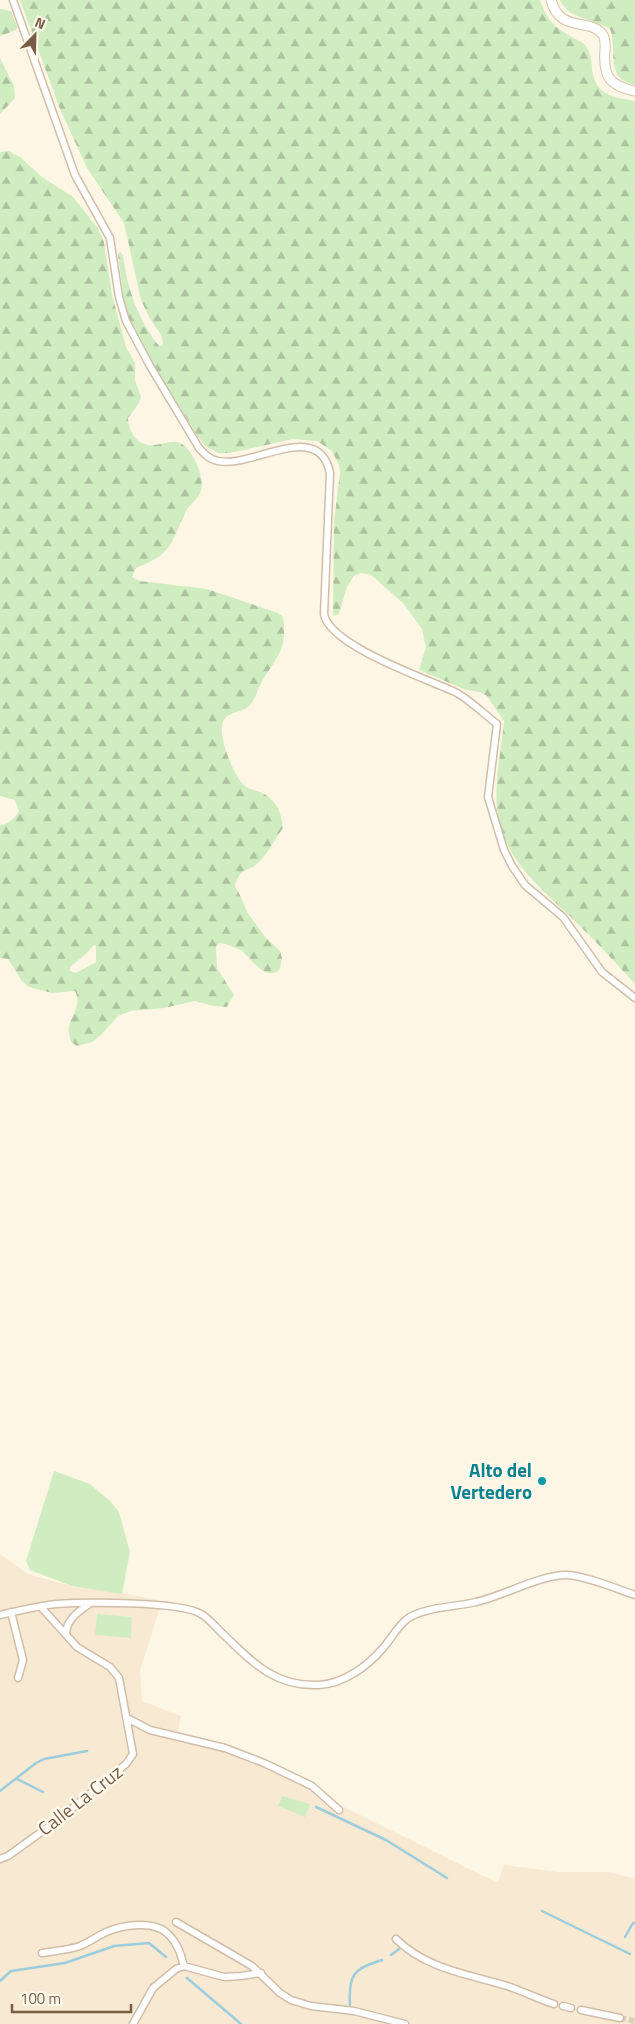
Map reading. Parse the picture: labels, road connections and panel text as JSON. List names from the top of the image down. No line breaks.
{"streets":{"street":["Calle La Cruz"]},"places":["Alto del Vertedero"],"scale_bar":"100 m","north":"top right"}
